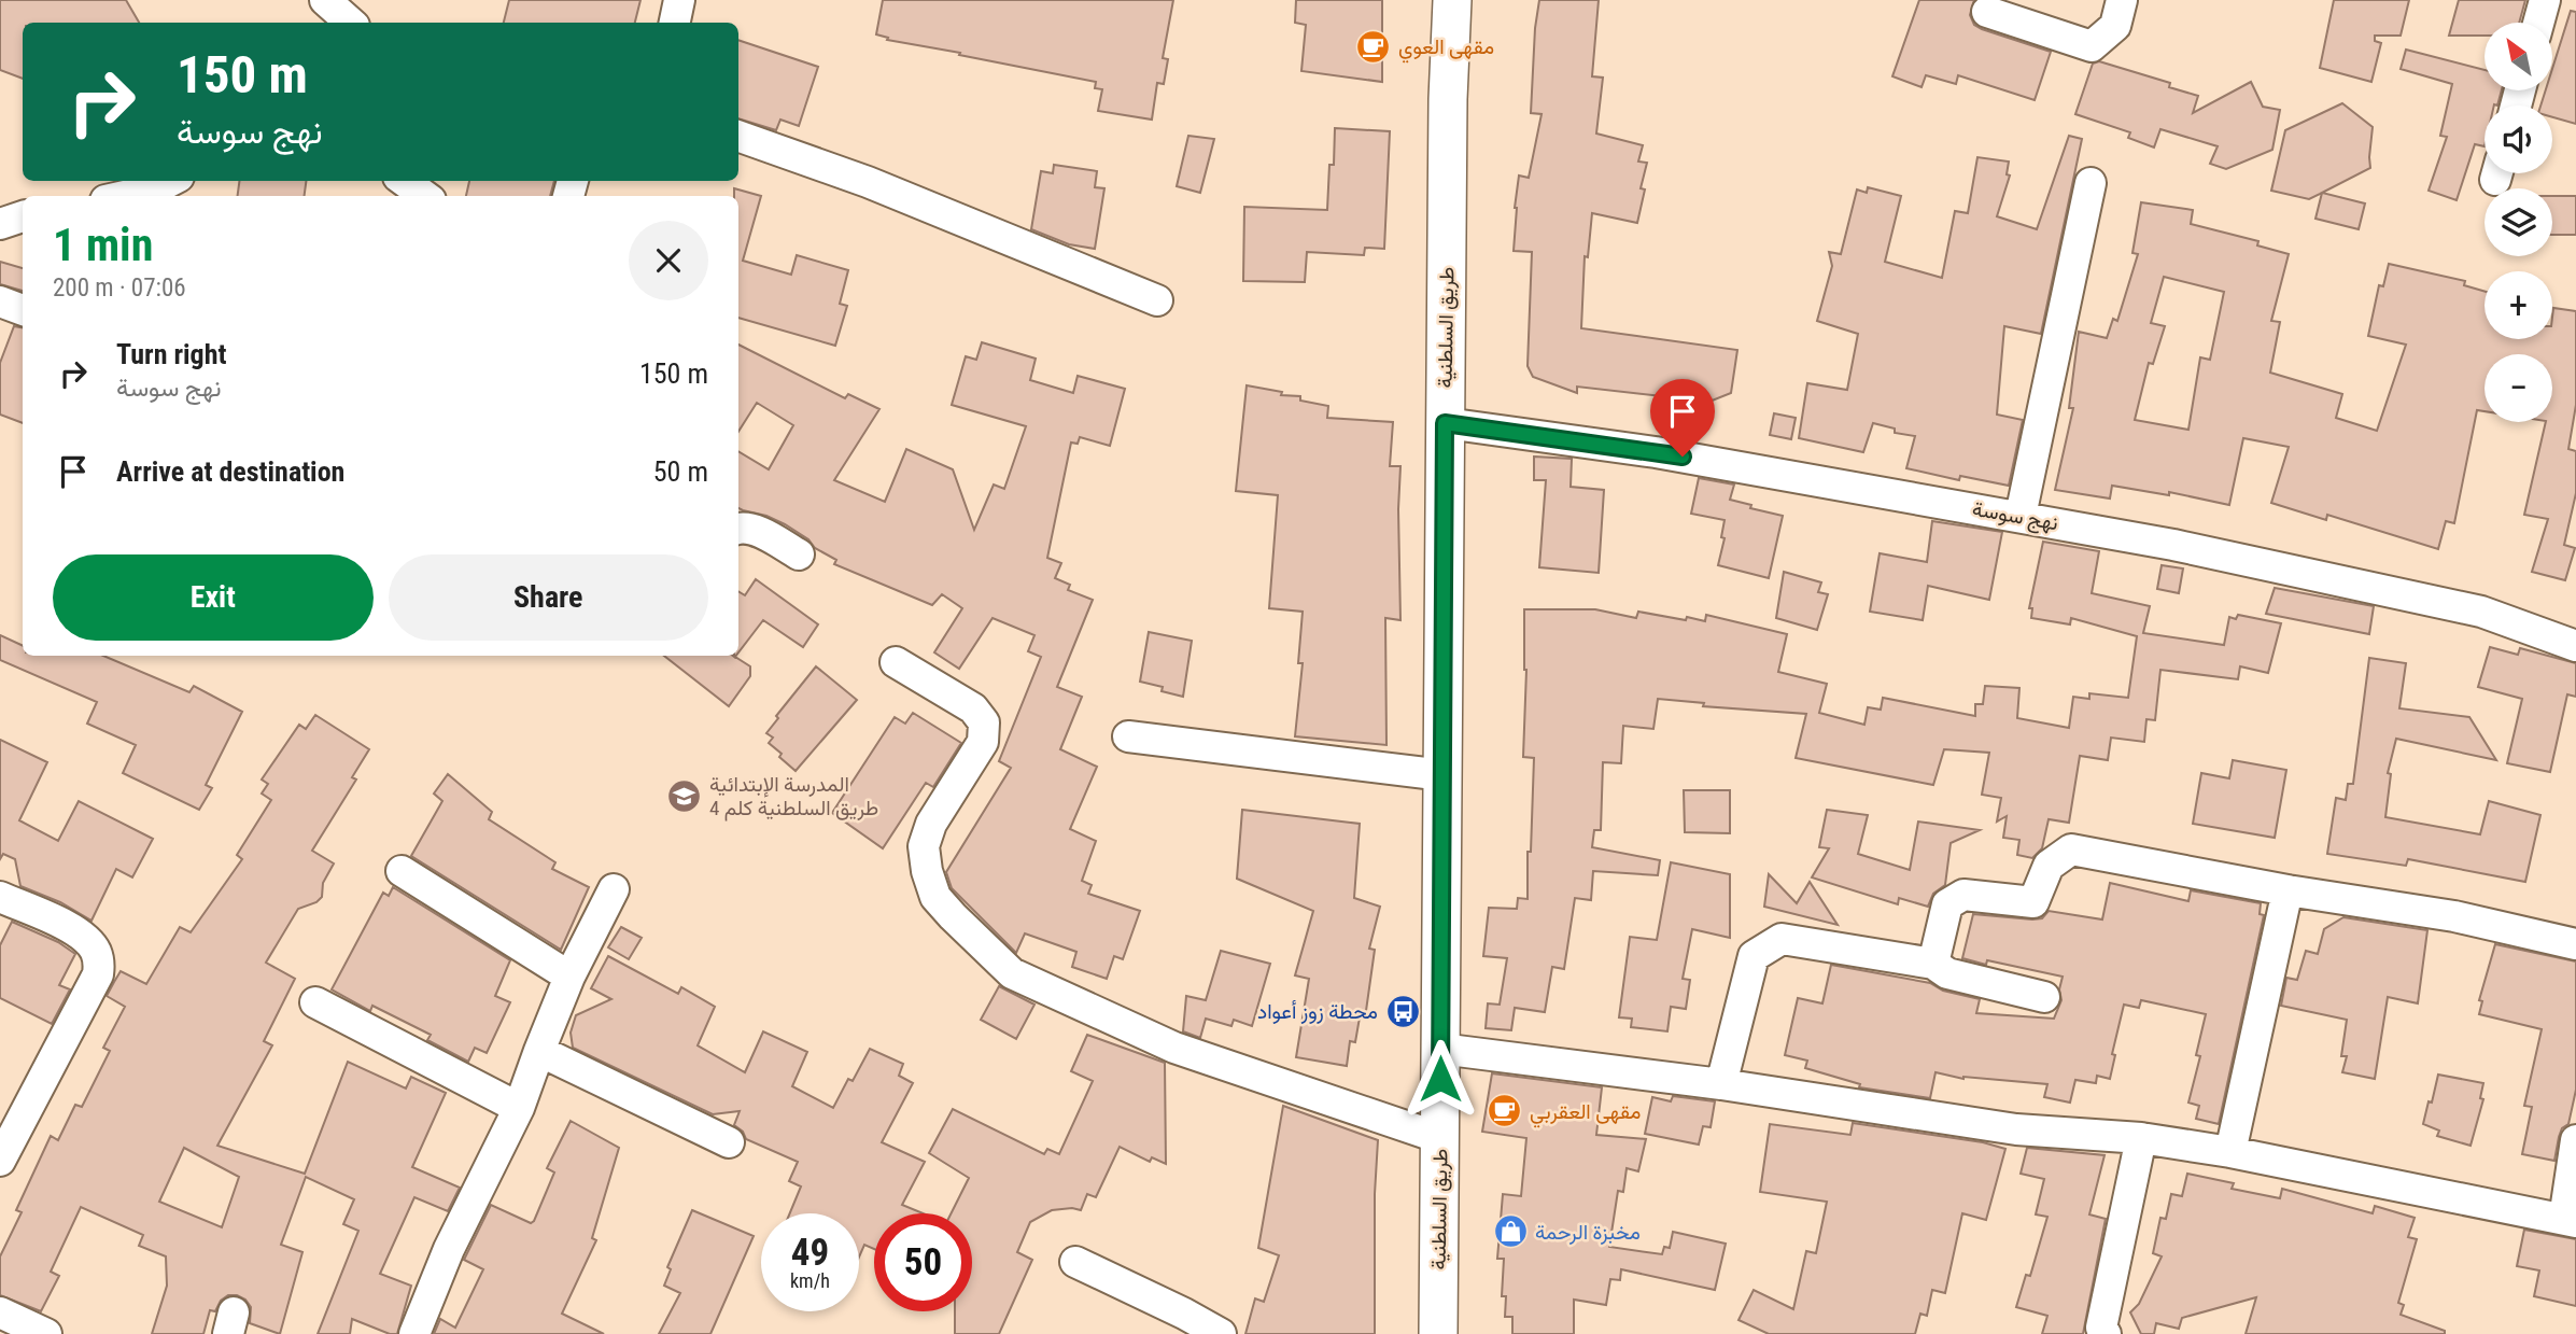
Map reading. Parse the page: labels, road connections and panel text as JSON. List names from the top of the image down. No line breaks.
{"streets":{"main road":["طريق السلطنية"],"street":["نهج سوسة"]},"crossings":[["طريق السلطنية","نهج سوسة"]],"places":{"cafe":["مقهى العوي","مقهى العقربي"],"school or university":["المدرسة الإبتدائية طريق السلطنية كلم 4"],"bus stop":["محطة زوز أعواد"],"shop":["مخبزة الرحمة"]},"north":"top left","page":{"map_buttons":["+","−"],"turn":["150 m","نهج سوسة"],"heading":["1 min","200 m · 07:06"],"list":[{"name":"Turn right","note":"نهج سوسة","value":"150 m"},{"name":"Arrive at destination","value":"50 m"}],"buttons":["Exit","Share"],"speed":"49 km/h","limit":"50"}}
